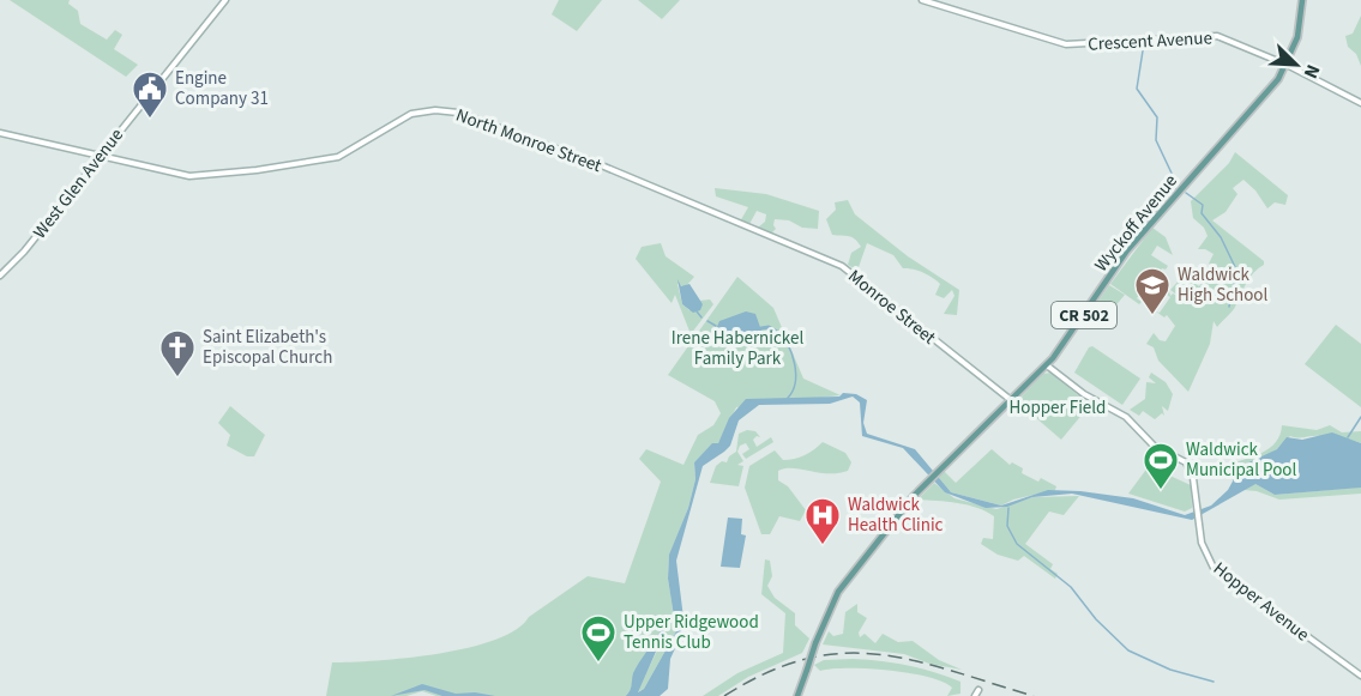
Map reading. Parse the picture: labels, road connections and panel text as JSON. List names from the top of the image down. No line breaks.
{"streets":{"main road":["Crescent Avenue","North Monroe Street","West Glen Avenue","Wyckoff Avenue","Monroe Street","CR 502","Hopper Avenue"]},"crossings":[["Crescent Avenue","Wyckoff Avenue"],["North Monroe Street","West Glen Avenue"],["North Monroe Street","Monroe Street"],["Wyckoff Avenue","Monroe Street"],["Wyckoff Avenue","Hopper Avenue"]],"parks":["Irene Habernickel Family Park","Hopper Field"],"places":{"public building":["Engine Company 31"],"school or university":["Waldwick High School"],"church":["Saint Elizabeth's Episcopal Church"],"sports":["Waldwick Municipal Pool","Upper Ridgewood Tennis Club"],"hospital":["Waldwick Health Clinic"]},"north":"bottom right"}
